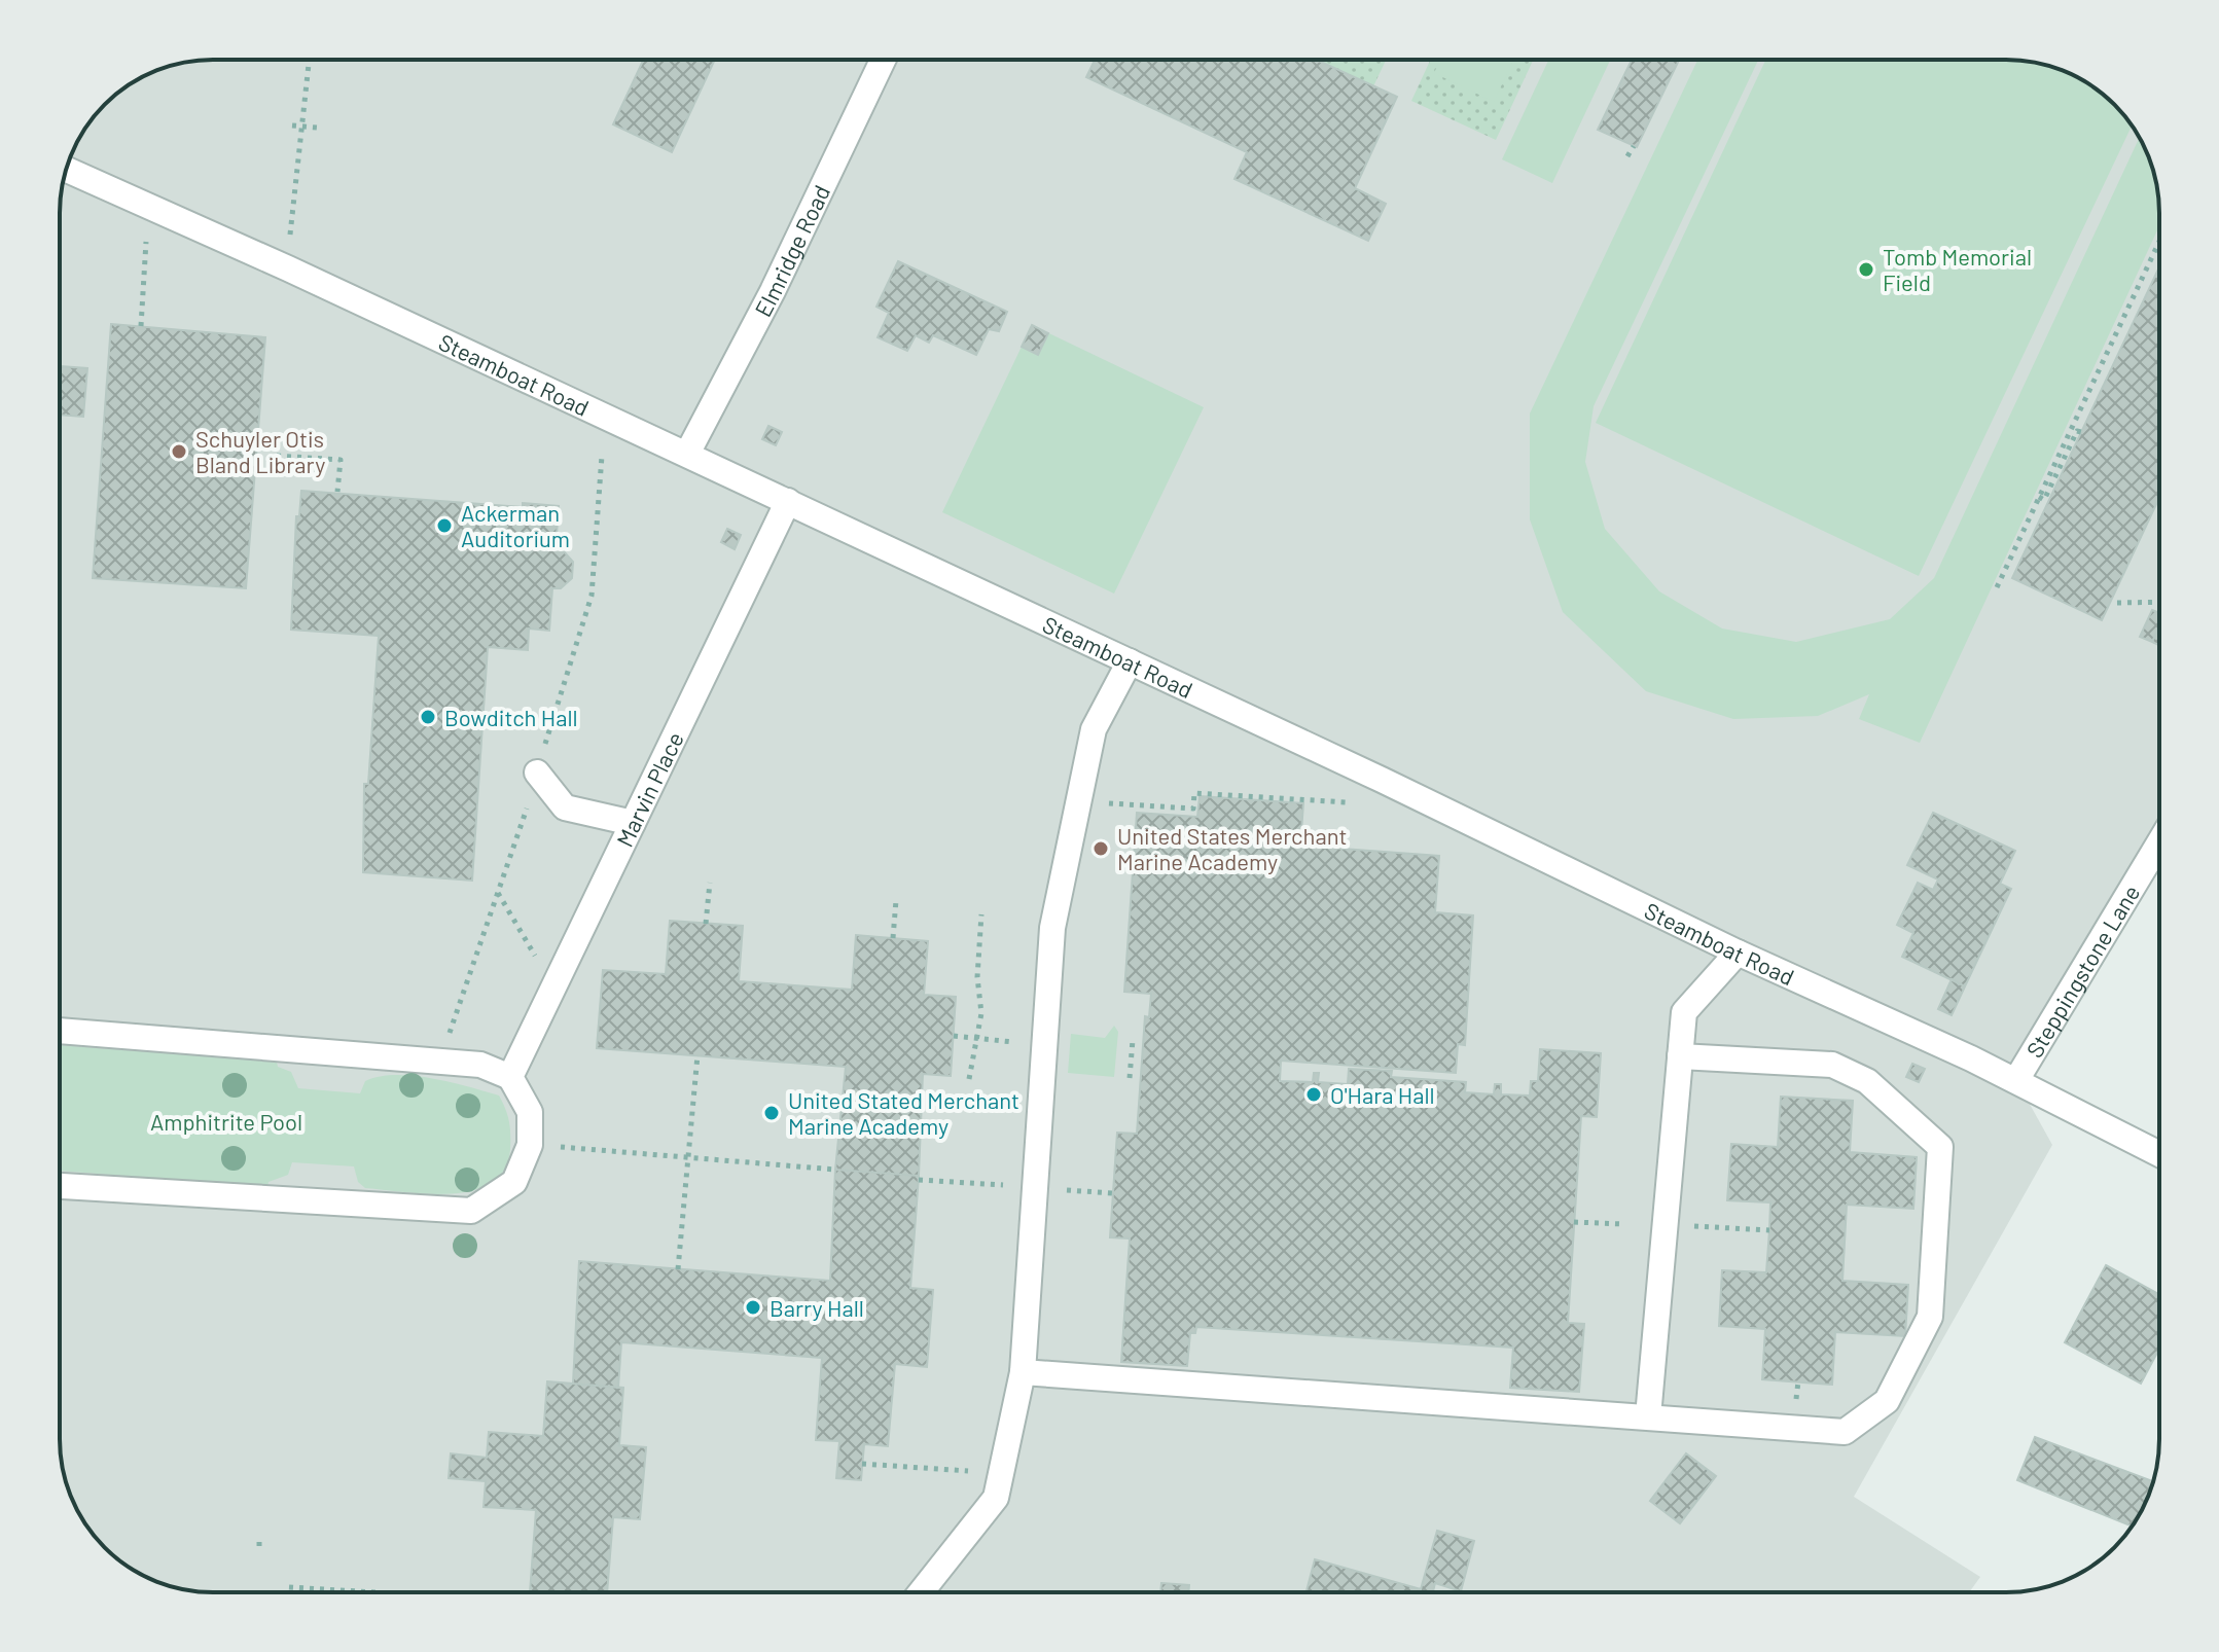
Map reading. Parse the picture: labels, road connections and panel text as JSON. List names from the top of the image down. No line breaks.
{"streets":{"street":["Elmridge Road","Steamboat Road","Marvin Place","Steppingstone Lane"]},"crossings":[["Elmridge Road","Steamboat Road"],["Steamboat Road","Marvin Place"],["Steamboat Road","Steppingstone Lane"]],"parks":["Amphitrite Pool"],"places":["Tomb Memorial Field","Schuyler Otis Bland Library","Ackerman Auditorium","Bowditch Hall","United States Merchant Marine Academy","O'Hara Hall","United Stated Merchant Marine Academy","Barry Hall"]}
